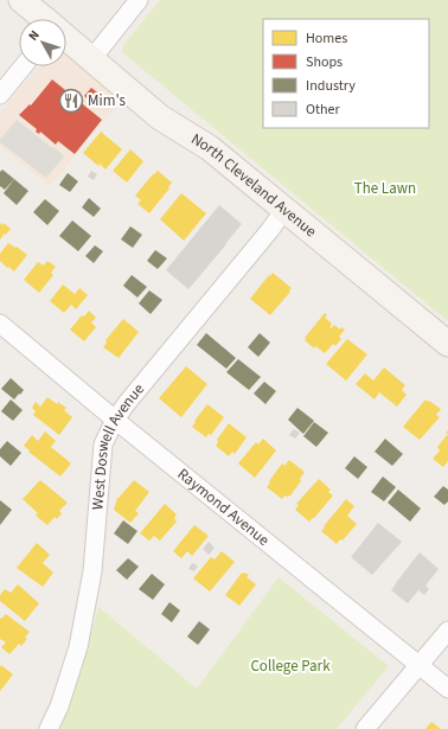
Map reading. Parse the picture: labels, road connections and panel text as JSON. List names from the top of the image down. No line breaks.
{"streets":{"main road":["North Cleveland Avenue"],"street":["West Doswell Avenue","Raymond Avenue"]},"crossings":[["North Cleveland Avenue","West Doswell Avenue"],["West Doswell Avenue","Raymond Avenue"]],"parks":["The Lawn","College Park"],"places":{"restaurant":["Mim's"]},"legend":["Homes","Shops","Industry","Other"],"north":"top left"}
